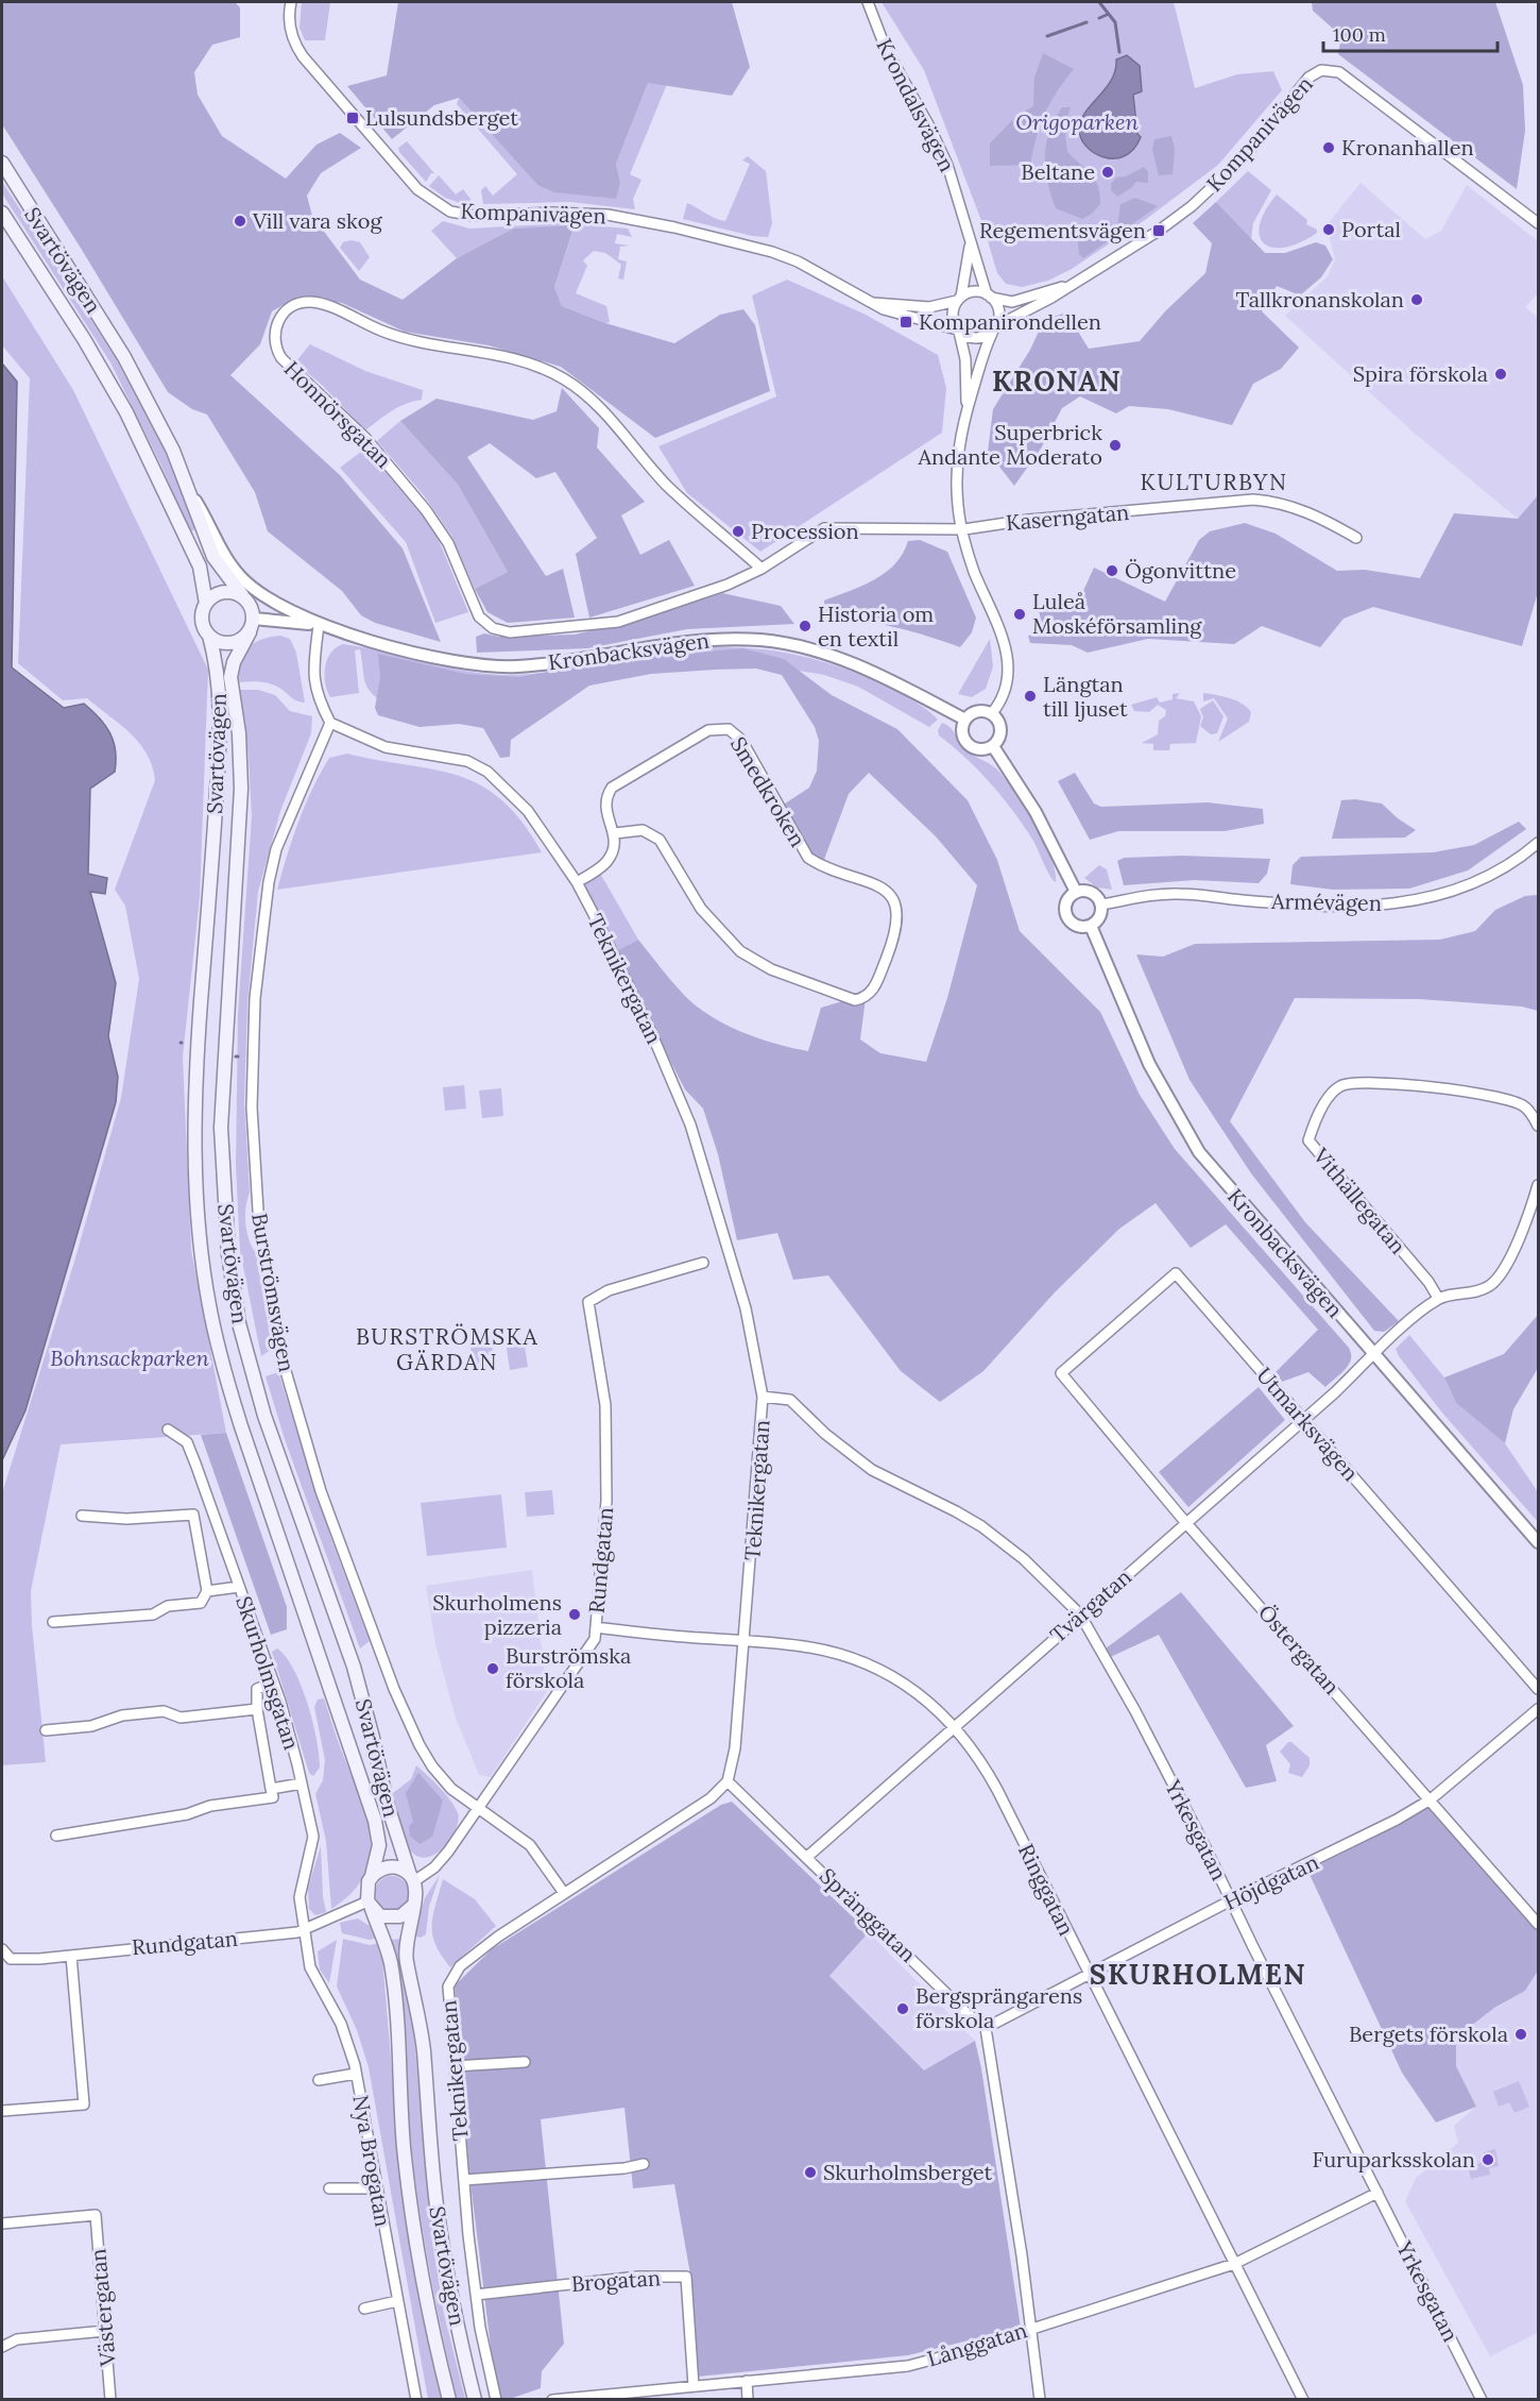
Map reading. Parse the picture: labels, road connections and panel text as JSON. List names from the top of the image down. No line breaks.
{"streets":{"main road":["Svartövägen"],"street":["Krondalsvägen","Kompanivägen","Honnörsgatan","Kaserngatan","Kronbacksvägen","Smedkroken","Armévägen","Teknikergatan","Vithällegatan","Burströmsvägen","Utmarksvägen","Rundgatan","Tvärgatan","Östergatan","Skurholmsgatan","Yrkesgatan","Höjdgatan","Ringgatan","Spränggatan","Nya Brogatan","Brogatan","Västergatan","Långgatan"]},"crossings":[["Krondalsvägen","Kompanivägen"],["Svartövägen","Kronbacksvägen"],["Svartövägen","Rundgatan"],["Honnörsgatan","Kaserngatan"],["Kronbacksvägen","Armévägen"],["Kronbacksvägen","Tvärgatan"],["Teknikergatan","Burströmsvägen"],["Teknikergatan","Yrkesgatan"],["Teknikergatan","Ringgatan"],["Teknikergatan","Spränggatan"],["Teknikergatan","Brogatan"],["Burströmsvägen","Rundgatan"],["Utmarksvägen","Tvärgatan"],["Utmarksvägen","Östergatan"],["Rundgatan","Skurholmsgatan"],["Rundgatan","Ringgatan"],["Rundgatan","Nya Brogatan"],["Tvärgatan","Östergatan"],["Tvärgatan","Yrkesgatan"],["Tvärgatan","Ringgatan"],["Tvärgatan","Spränggatan"],["Östergatan","Höjdgatan"],["Skurholmsgatan","Nya Brogatan"],["Yrkesgatan","Höjdgatan"],["Yrkesgatan","Långgatan"],["Höjdgatan","Ringgatan"],["Höjdgatan","Spränggatan"],["Ringgatan","Långgatan"],["Brogatan","Långgatan"]],"districts":["KRONAN","KULTURBYN","BURSTRÖMSKA GÄRDAN","SKURHOLMEN"],"parks":["Origoparken","Bohnsackparken"],"places":{"transit":["Lulsundsberget","Regementsvägen","Kompanirondellen"],"other":["Kronanhallen","Beltane","Vill vara skog","Portal","Tallkronanskolan","Spira förskola","Superbrick Andante Moderato","Procession","Ögonvittne","Luleå Moskéförsamling","Historia om en textil","Längtan till ljuset","Skurholmens pizzeria","Burströmska förskola","Bergsprängarens förskola","Bergets förskola","Furuparksskolan","Skurholmsberget"]},"scale_bar":"100 m"}
